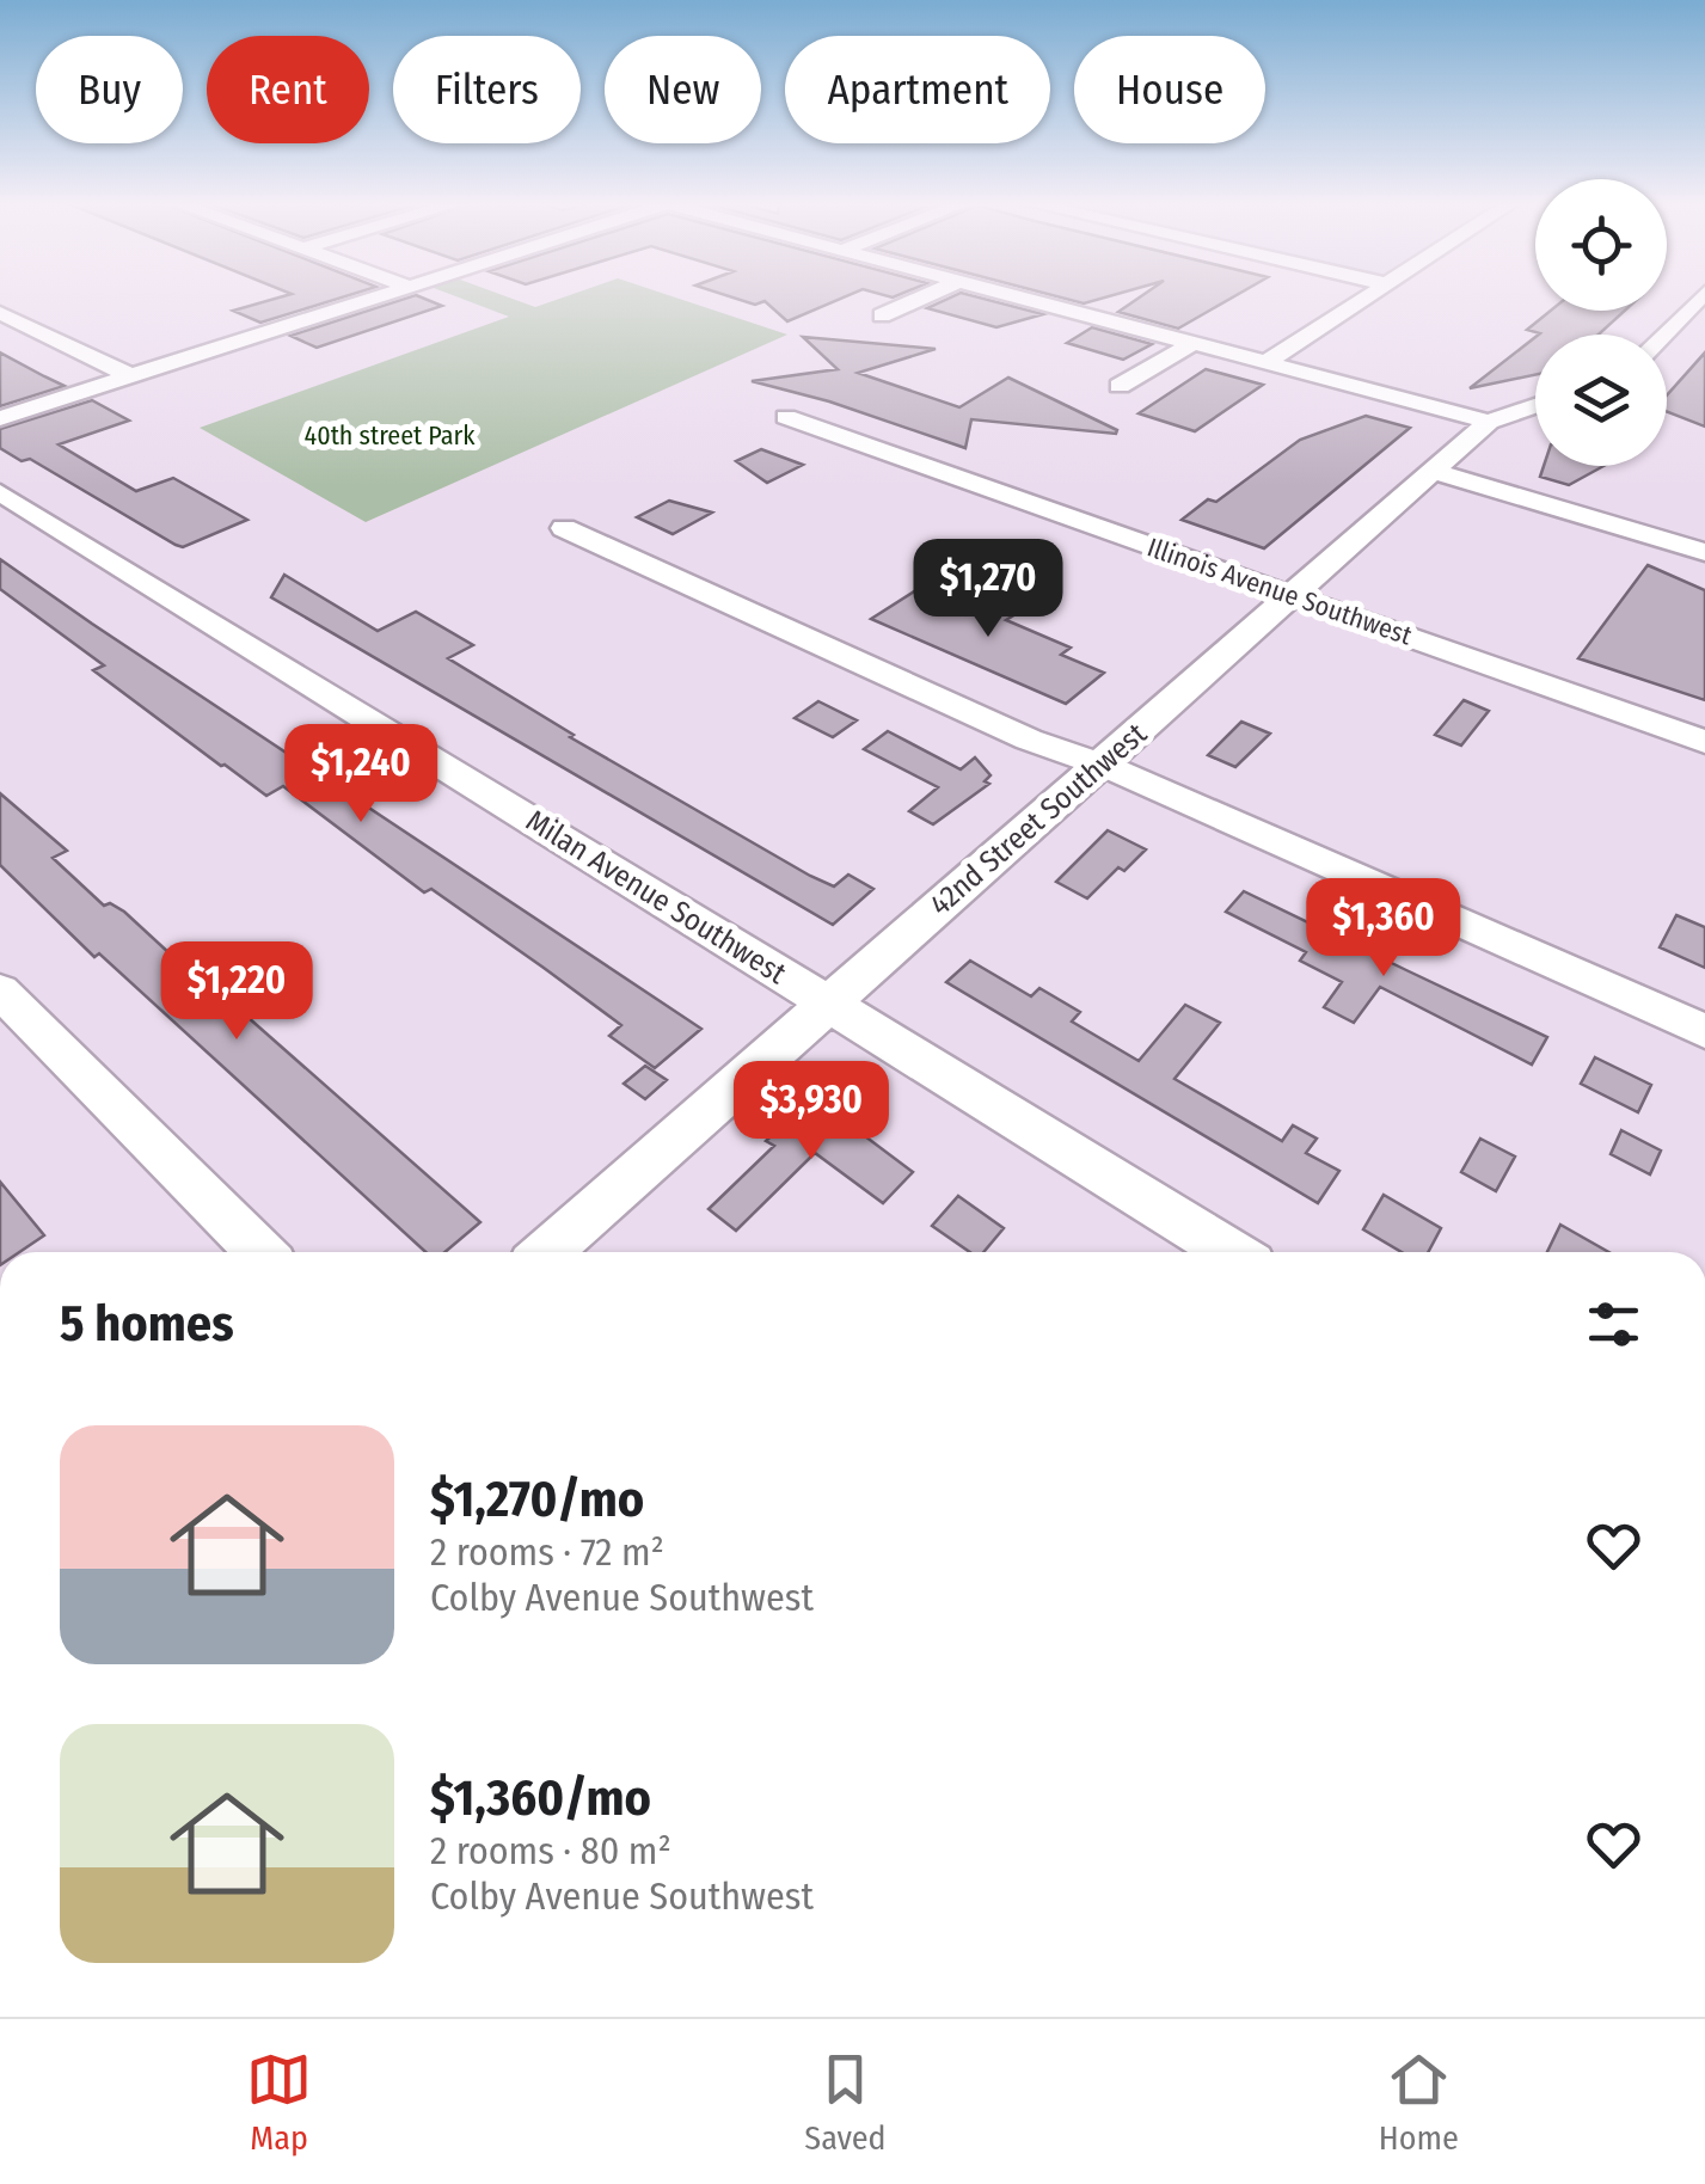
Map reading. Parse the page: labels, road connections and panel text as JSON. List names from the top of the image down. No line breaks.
{"streets":{"street":["Illinois Avenue Southwest","42nd Street Southwest","Milan Avenue Southwest"]},"crossings":[["Illinois Avenue Southwest","42nd Street Southwest"],["42nd Street Southwest","Milan Avenue Southwest"]],"parks":["40th street Park"],"page":{"chip":["Buy","Rent","Filters","New","Apartment","House"],"price":["$1,270","$1,240","$1,360","$1,220","$3,930"],"heading":"5 homes","list":[{"name":"$1,270/mo","note":"2 rooms · 72 m² · Colby Avenue Southwest"},{"name":"$1,360/mo","note":"2 rooms · 80 m² · Colby Avenue Southwest"}],"tabs":["Map","Saved","Home"]}}
